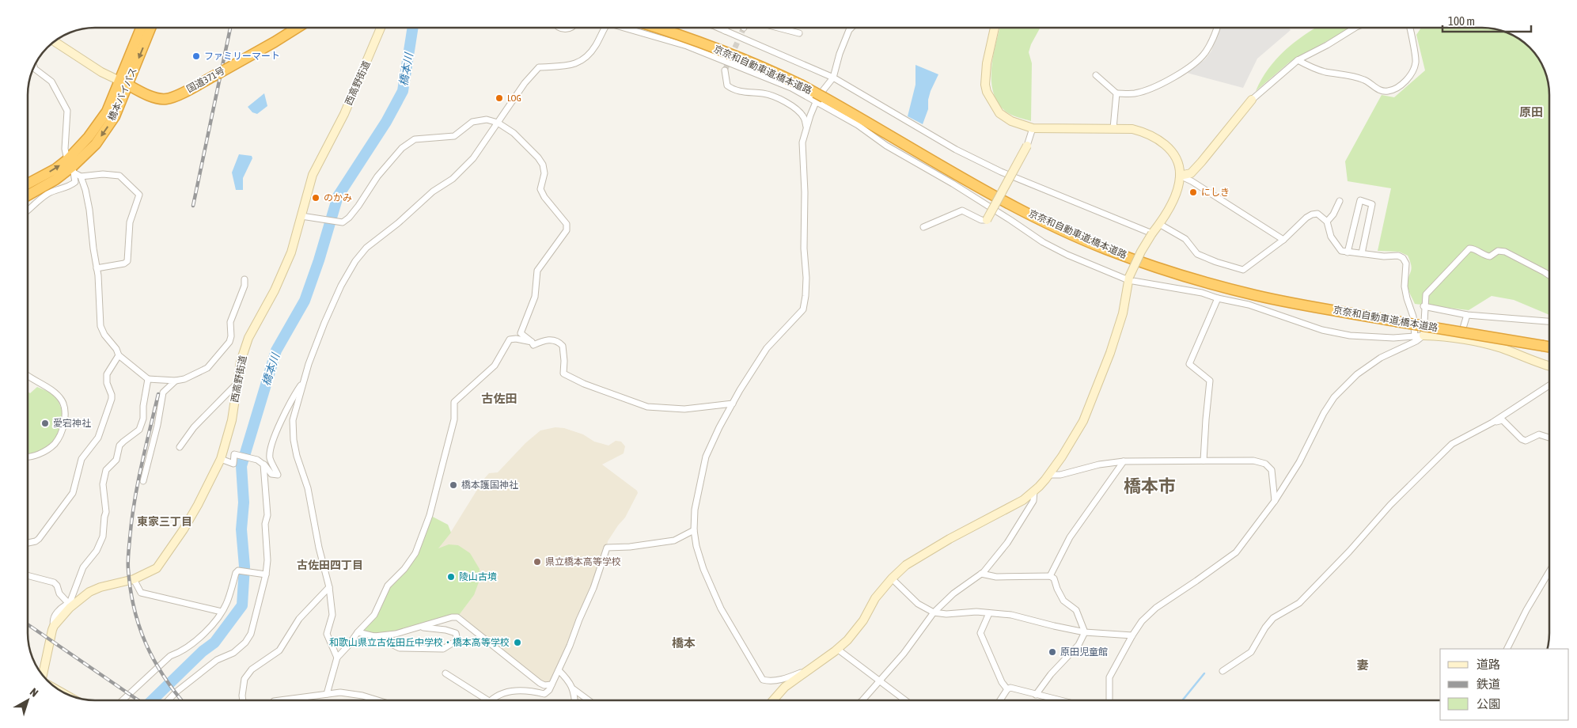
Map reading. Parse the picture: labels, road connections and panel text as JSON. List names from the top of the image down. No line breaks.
{"streets":{"highway":["京奈和自動車道;橋本道路","国道371号","橋本バイパス"],"street":["西高野街道"]},"crossings":[["国道371号","橋本バイパス"]],"districts":["原田","古佐田","橋本市","東家三丁目","古佐田四丁目","橋本","妻"],"water":["橋本川"],"places":["ファミリーマート","LOG","にしき","のかみ","愛宕神社","橋本護国神社","県立橋本高等学校","陵山古墳","和歌山県立古佐田丘中学校・橋本高等学校","原田児童館"],"legend":["道路","鉄道","公園"],"scale_bar":"100 m","north":"top right"}
